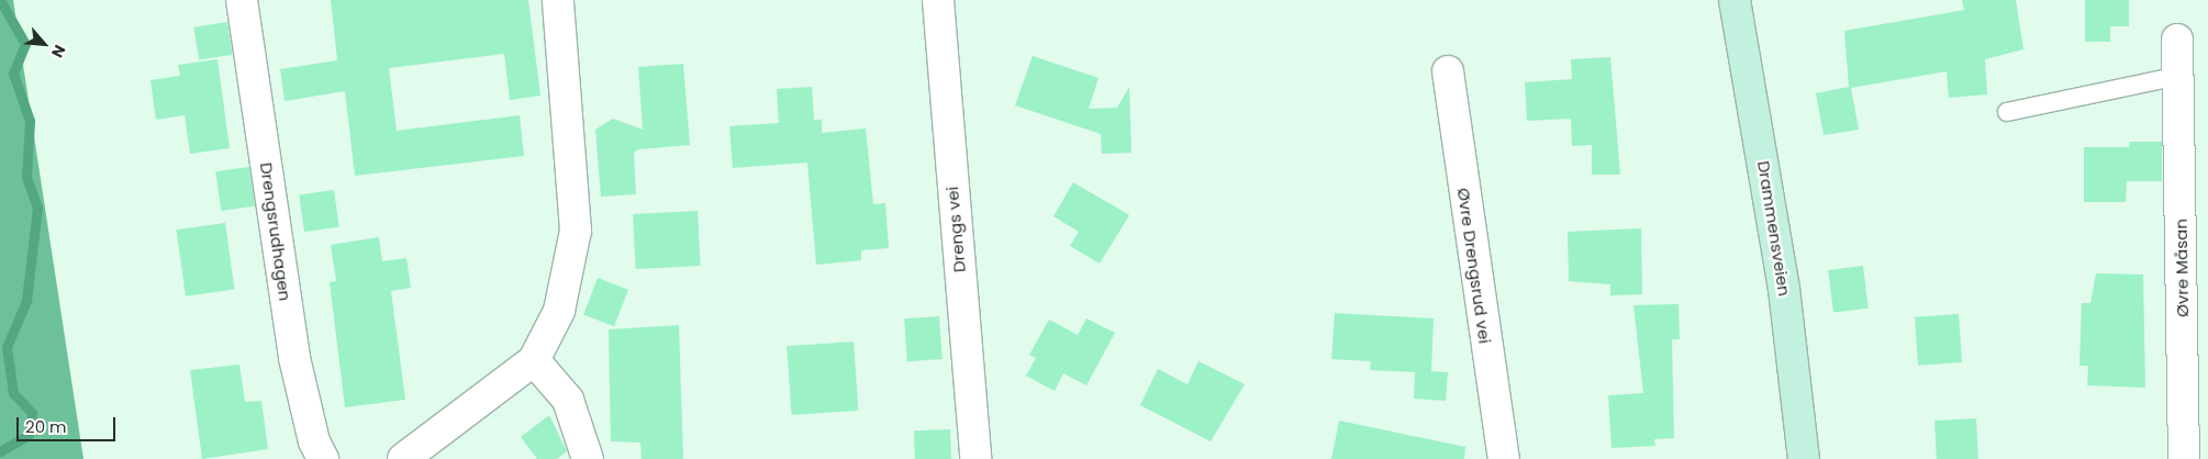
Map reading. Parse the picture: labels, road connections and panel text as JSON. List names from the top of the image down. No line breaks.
{"streets":{"main road":["Drammensveien"],"street":["Drengs vei","Drengsrudhagen","Øvre Drengsrud vei","Øvre Måsan"]},"scale_bar":"20 m","north":"bottom right"}
